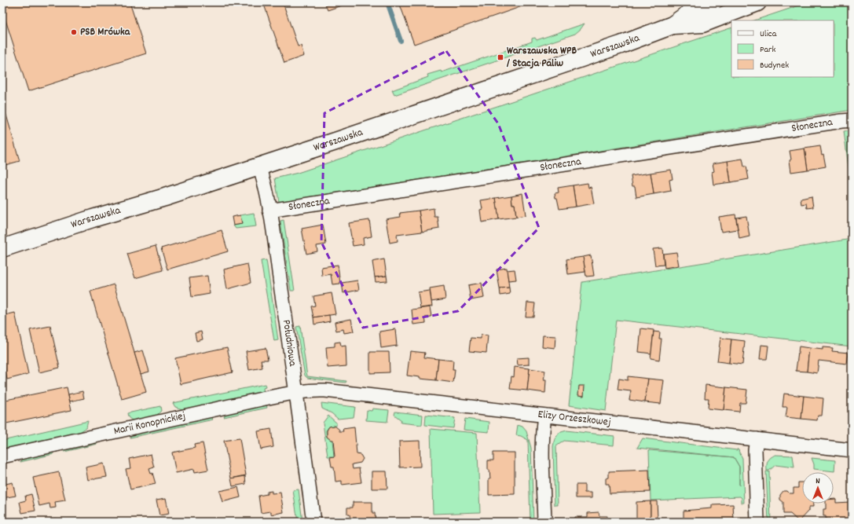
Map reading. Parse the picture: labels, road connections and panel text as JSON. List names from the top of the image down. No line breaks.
{"streets":{"main road":["Warszawska"],"street":["Słoneczna","Południowa","Elizy Orzeszkowej","Marii Konopnickiej"]},"crossings":[["Warszawska","Południowa"],["Słoneczna","Południowa"],["Południowa","Elizy Orzeszkowej"],["Południowa","Marii Konopnickiej"],["Elizy Orzeszkowej","Marii Konopnickiej"]],"places":{"other":["PSB Mrówka"],"transit":["Warszawska WPB / Stacja Paliw"]},"legend":["Ulica","Park","Budynek"],"north":"top"}
